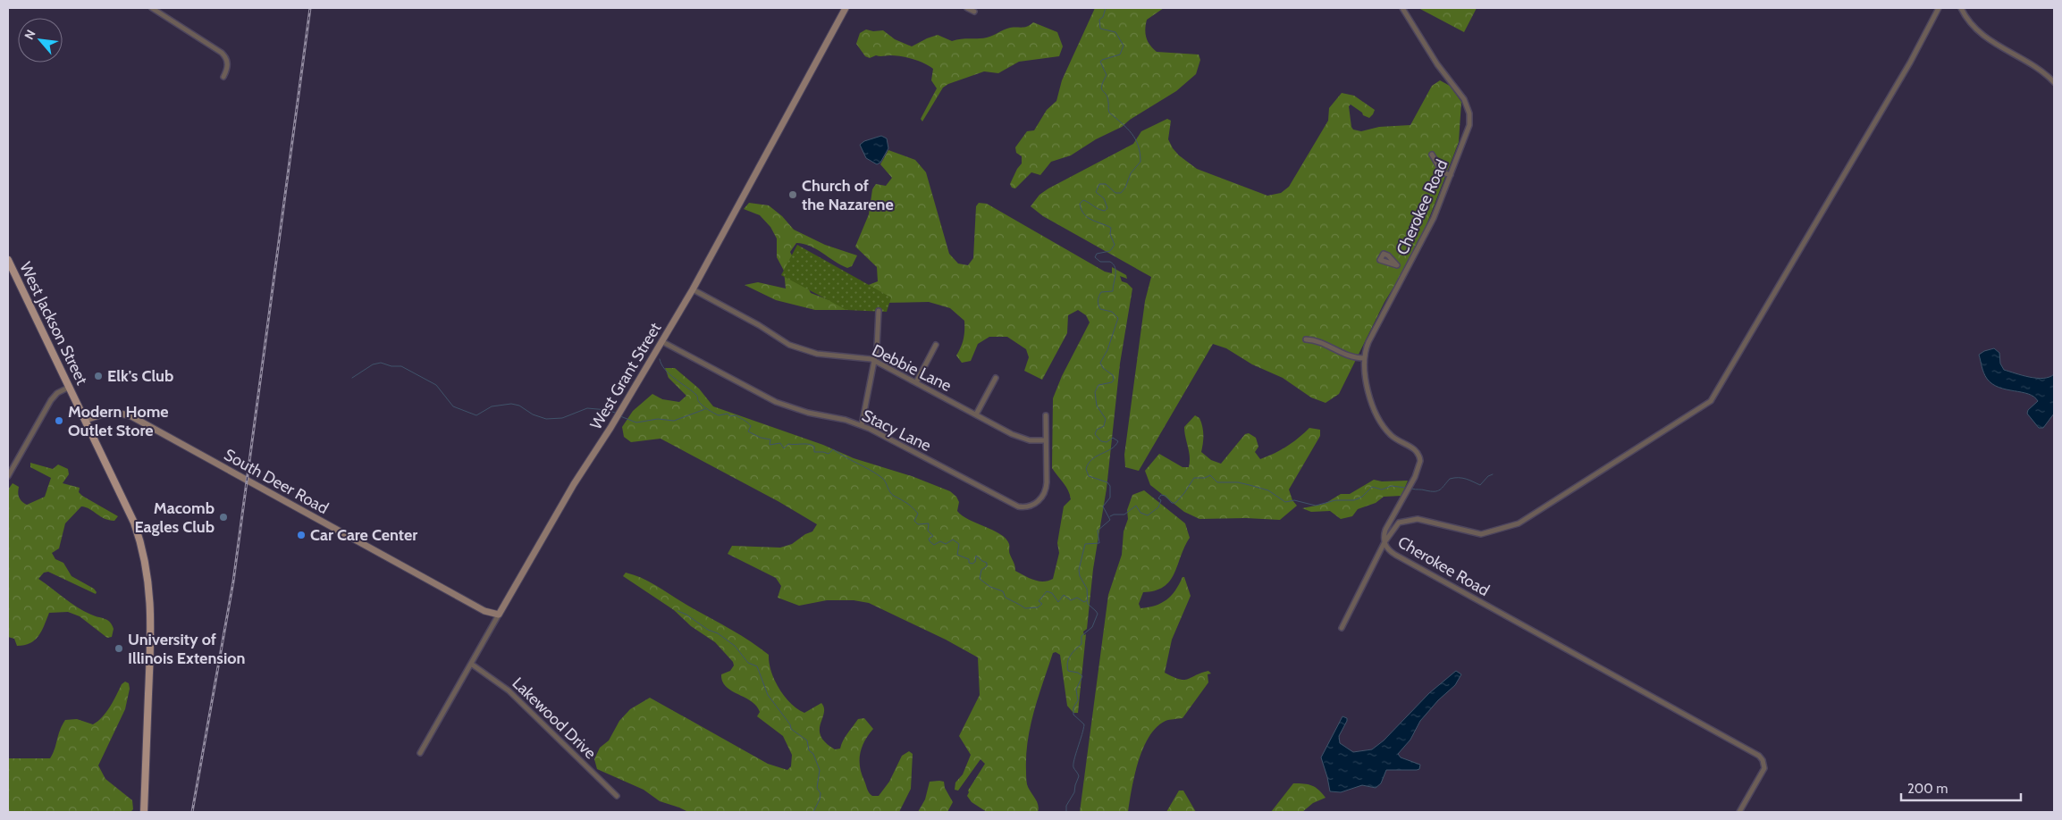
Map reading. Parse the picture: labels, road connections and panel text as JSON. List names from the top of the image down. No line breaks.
{"streets":{"main road":["West Jackson Street","West Grant Street","South Deer Road"],"street":["Cherokee Road","Debbie Lane","Stacy Lane","Lakewood Drive"]},"crossings":[["West Jackson Street","South Deer Road"],["Debbie Lane","West Grant Street"],["Debbie Lane","Stacy Lane"],["West Grant Street","Stacy Lane"],["West Grant Street","South Deer Road"],["West Grant Street","Lakewood Drive"]],"places":["Church of the Nazarene","Elk's Club","Modern Home Outlet Store","Macomb Eagles Club","Car Care Center","University of Illinois Extension"],"scale_bar":"200 m","north":"top left"}
